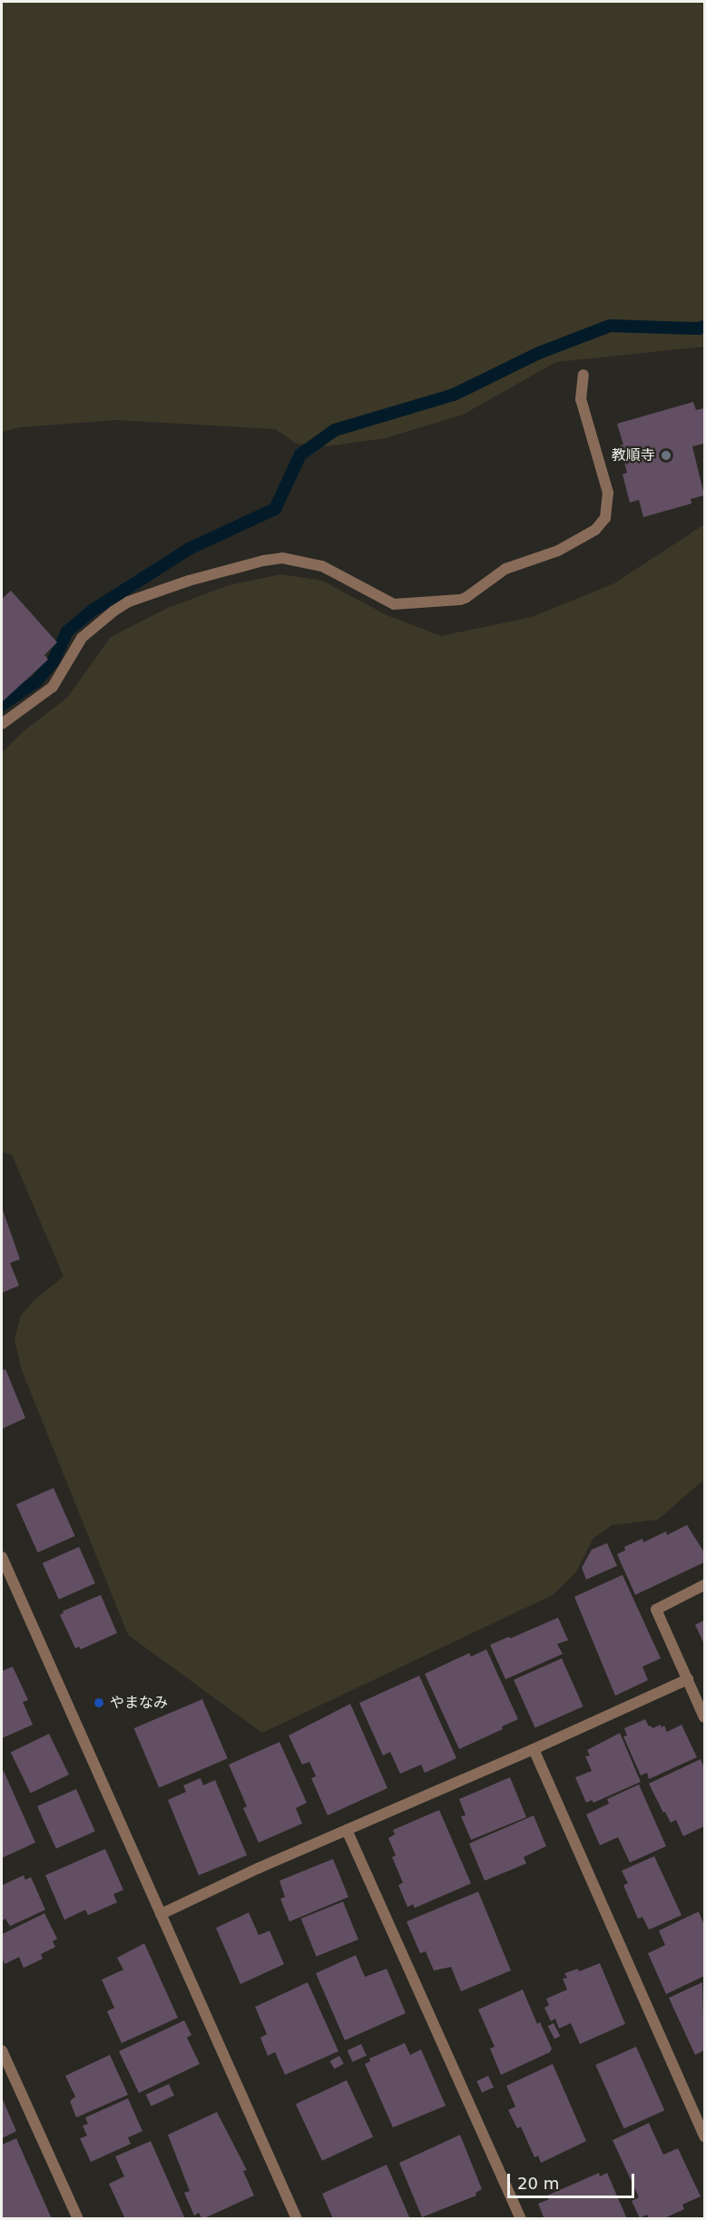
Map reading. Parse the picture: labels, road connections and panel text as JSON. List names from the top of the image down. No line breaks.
{"places":["教順寺","やまなみ"],"scale_bar":"20 m"}
